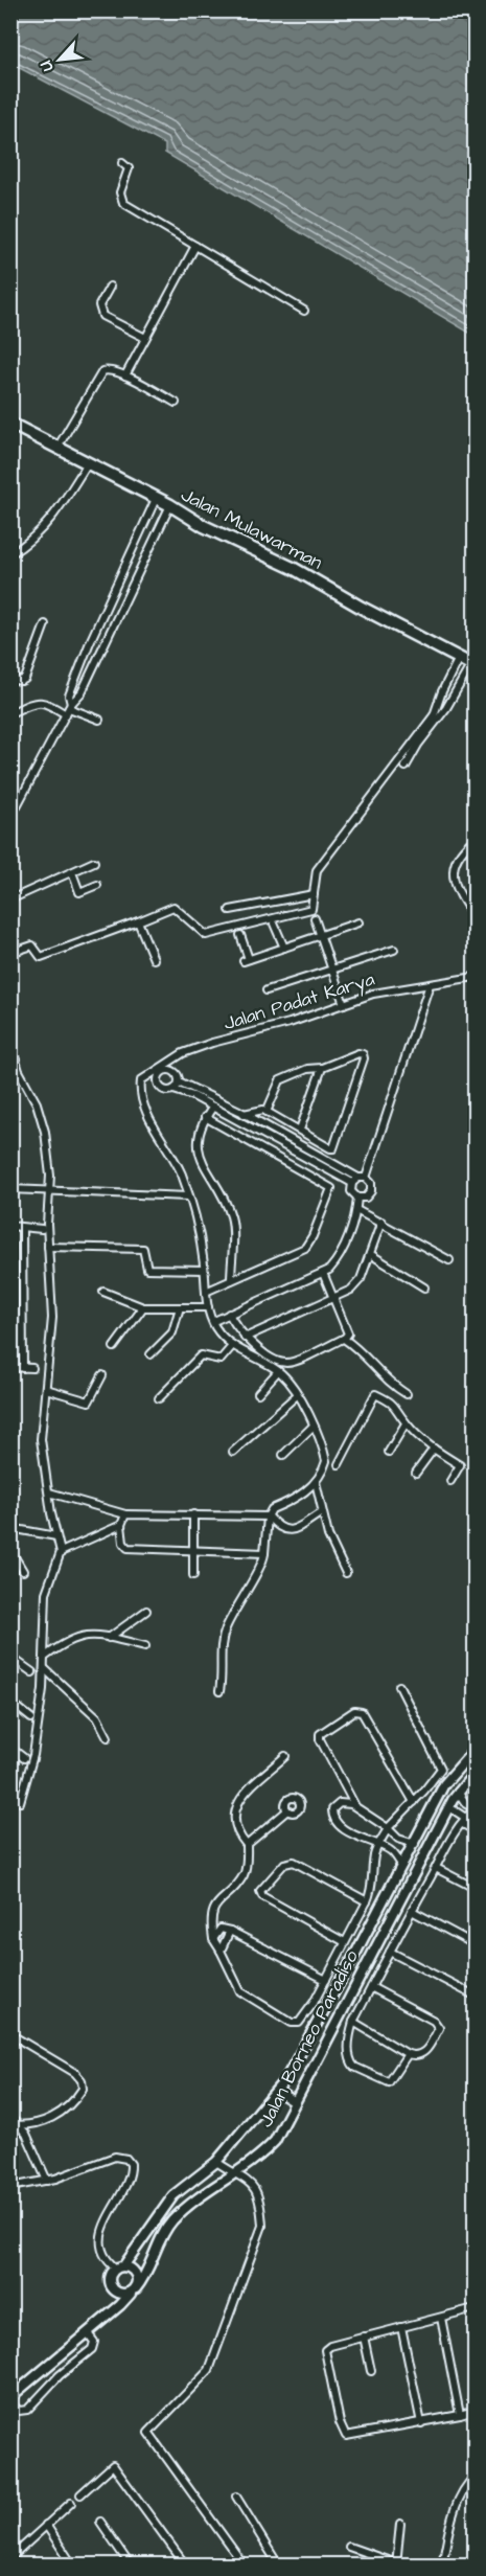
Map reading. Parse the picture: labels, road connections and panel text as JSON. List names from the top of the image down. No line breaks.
{"streets":{"highway":["Jalan Mulawarman"],"street":["Jalan Padat Karya","Jalan Borneo Paradiso"]},"north":"bottom left"}
